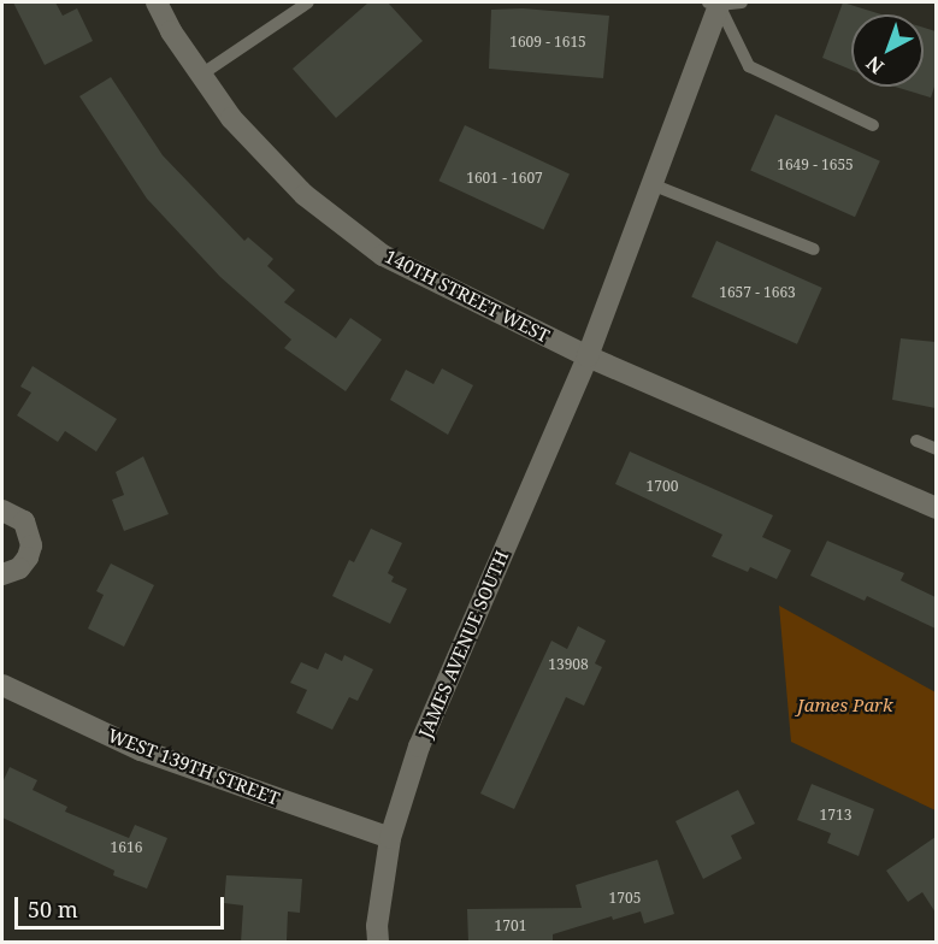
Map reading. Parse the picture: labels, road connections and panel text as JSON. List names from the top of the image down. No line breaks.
{"streets":{"street":["140TH STREET WEST","JAMES AVENUE SOUTH","WEST 139TH STREET"]},"crossings":[["140TH STREET WEST","JAMES AVENUE SOUTH"],["JAMES AVENUE SOUTH","WEST 139TH STREET"]],"parks":["James Park"],"house_numbers":["1609 - 1615","1649 - 1655","1601 - 1607","1657 - 1663","1700","13908","1713","1616","1705","1701"],"scale_bar":"50 m","north":"bottom left"}
